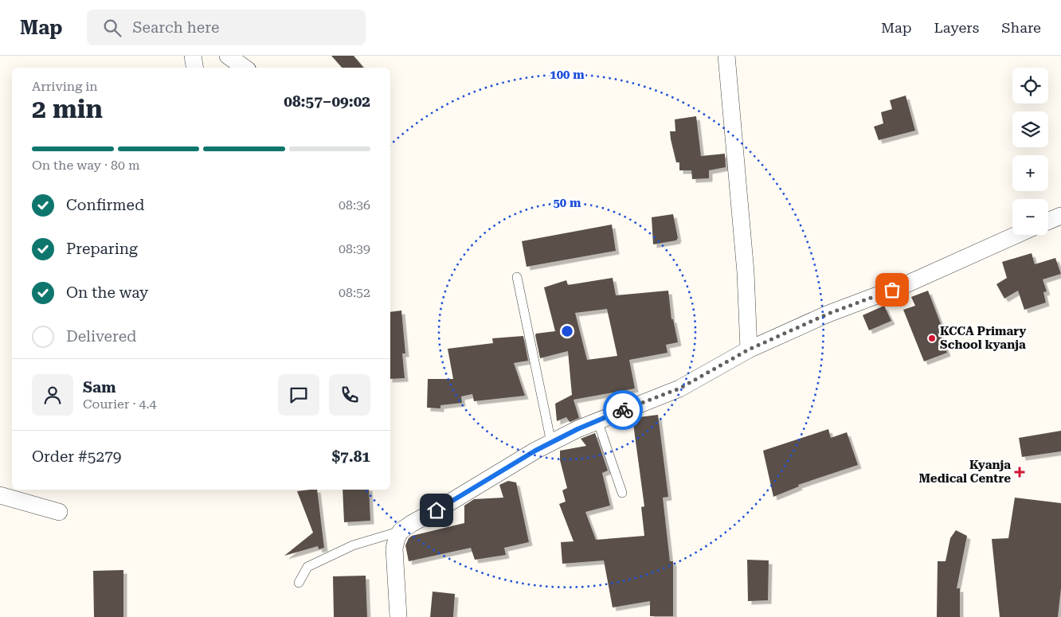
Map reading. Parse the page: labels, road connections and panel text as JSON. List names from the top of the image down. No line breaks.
{"places":{"other":["KCCA Primary School kyanja"],"health":["Kyanja Medical Centre"]},"page":{"header":"Map","search":"Search here","nav":["Map","Layers","Share"],"map_buttons":["+","−"],"heading":["2 min","Arriving in","08:57–09:02"],"panel":["Sam","Courier · 4.4","Order #5279","$7.81"],"bar":"On the way · 80 m","list":[["Confirmed","08:36"],["Preparing","08:39"],["On the way","08:52"],"Delivered"]},"rings":["100 m","50 m"]}
